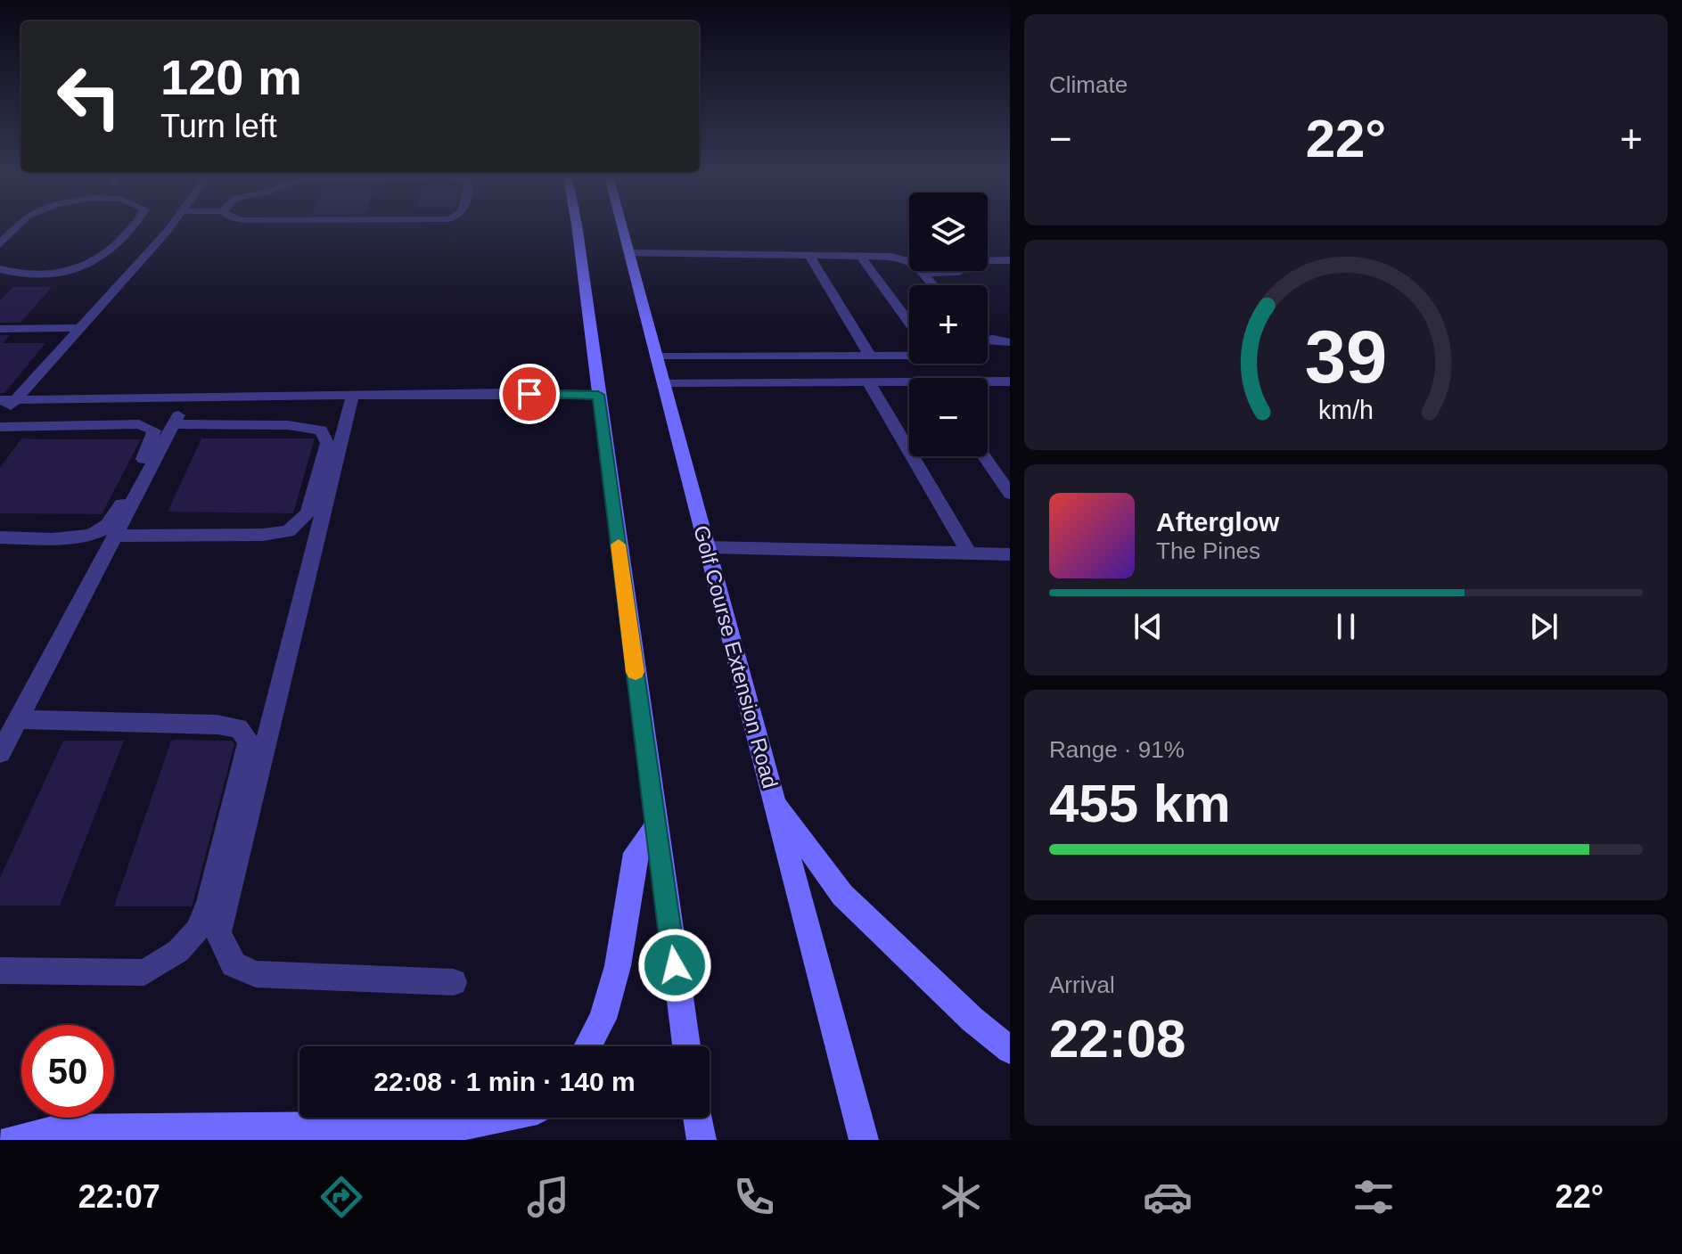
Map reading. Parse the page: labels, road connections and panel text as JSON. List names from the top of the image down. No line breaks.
{"streets":{"main road":["Golf Course Extension Road"]},"page":{"tile":["Climate",["Range · 91%","455 km"],["Arrival","22:08"]],"turn":["120 m","Turn left"],"heat":["−","22°","+"],"map_buttons":["+","−"],"song":["Afterglow","The Pines"],"limit":"50","trip":"22:08 · 1 min · 140 m","tabs":["22:07","22°"],"gauge":["39","km/h"]}}
